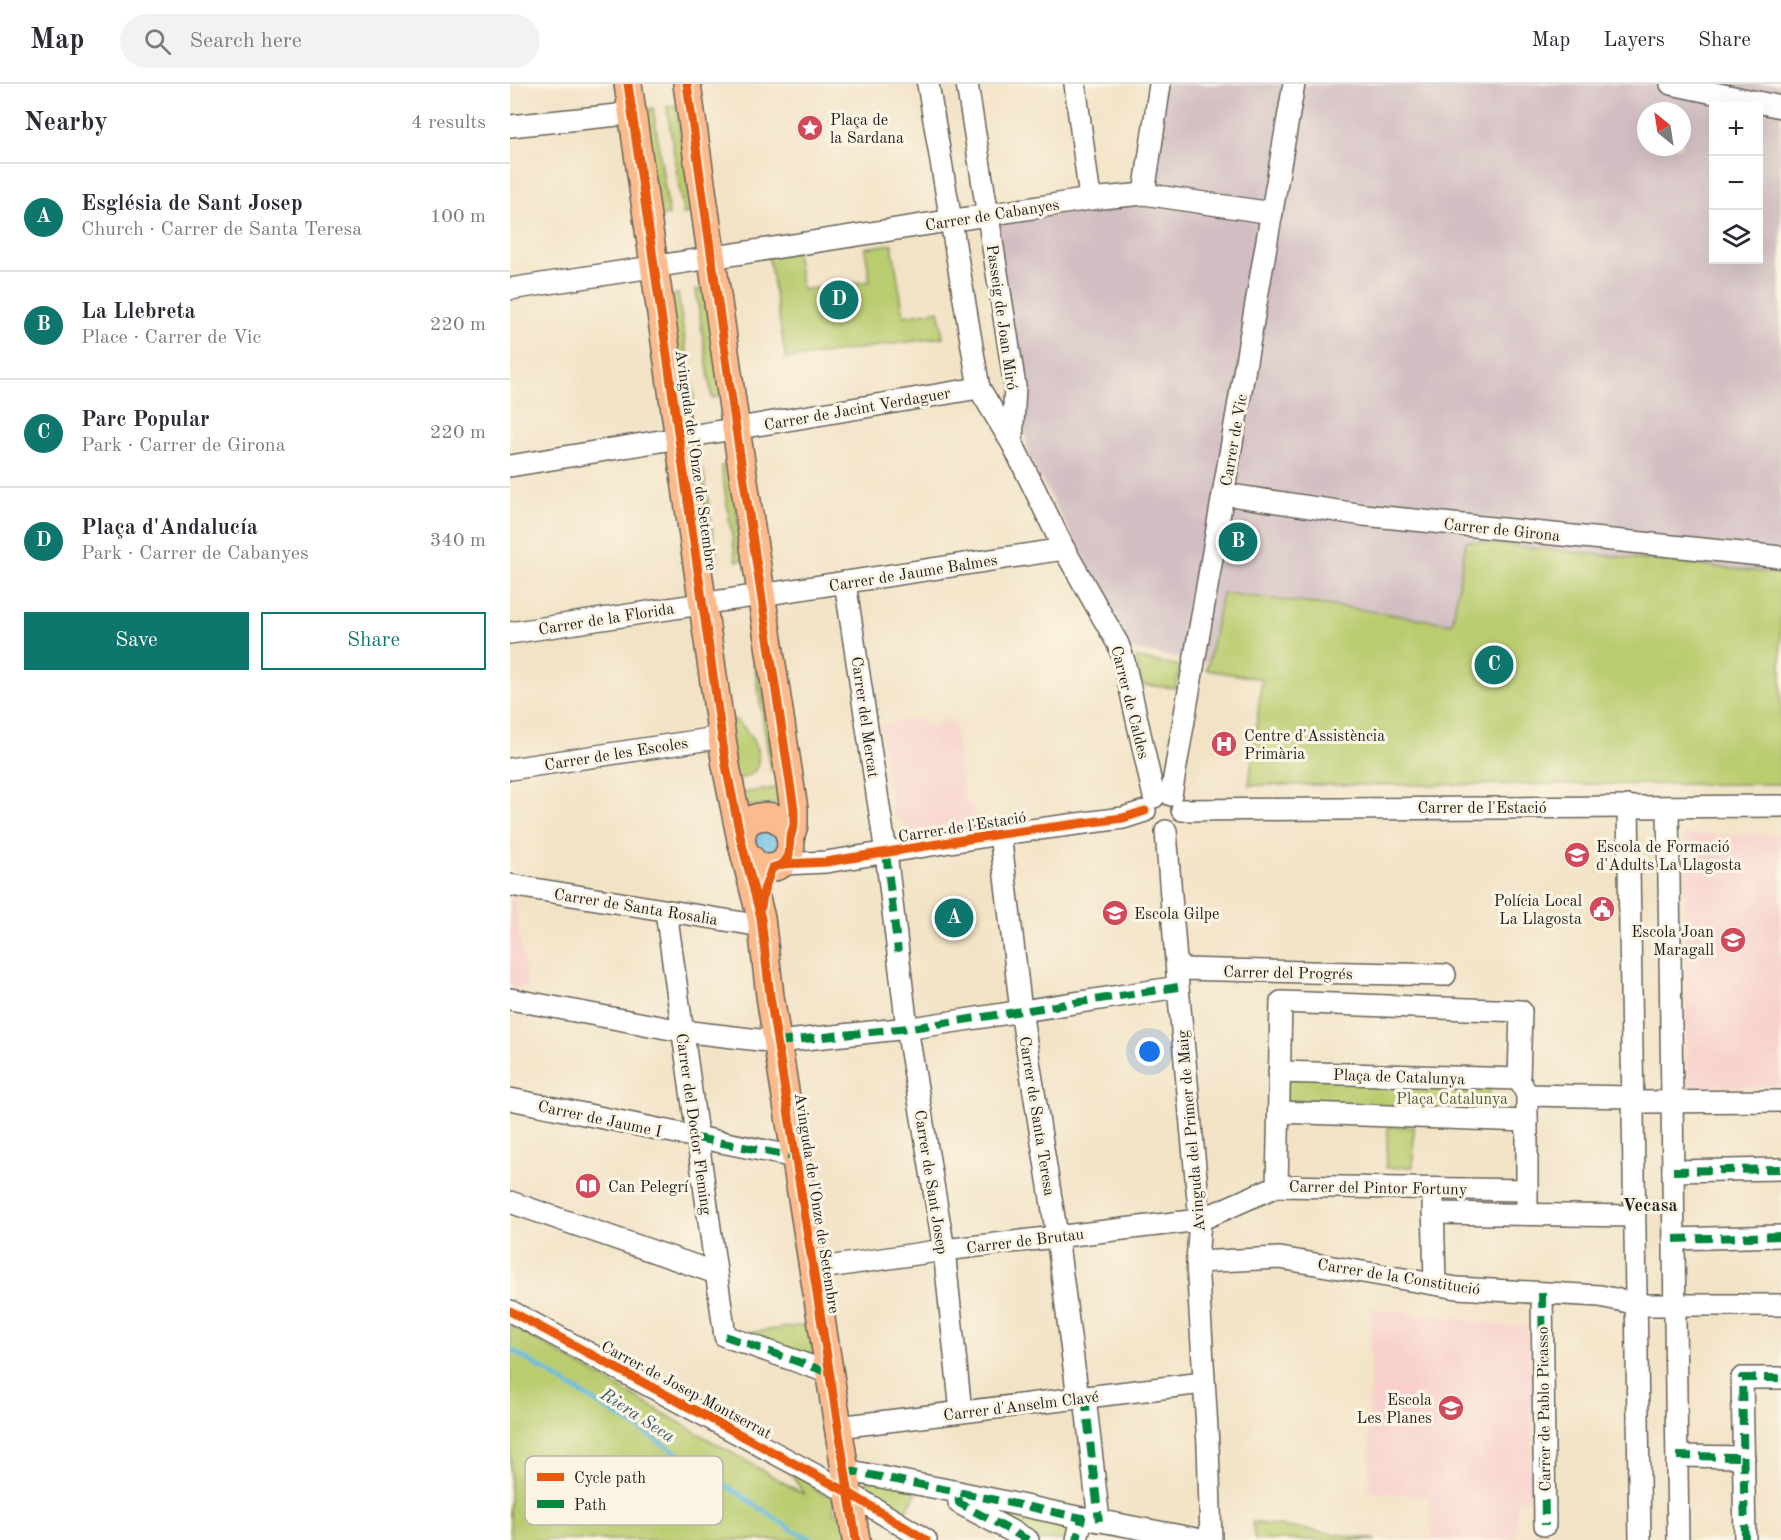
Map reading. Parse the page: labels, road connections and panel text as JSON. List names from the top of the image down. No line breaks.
{"streets":{"main road":["Avinguda de l'Onze de Setembre"],"street":["Carrer de Cabanyes","Passeig de Joan Miró","Carrer de Jacint Verdaguer","Carrer de Vic","Carrer de Girona","Carrer de Jaume Balmes","Carrer de la Florida","Carrer de Caldes","Carrer del Mercat","Carrer de les Escoles","Carrer de l'Estació","Carrer de Santa Rosalia","Carrer del Progrés","Plaça de Catalunya","Carrer de Santa Teresa","Carrer de Jaume I","Carrer del Doctor Fleming","Avinguda del Primer de Maig","Carrer de Sant Josep","Carrer del Pintor Fortuny","Carrer de Brutau","Carrer de la Constitució","Carrer de Josep Montserrat","Carrer d'Anselm Clavé","Carrer de Pablo Picasso"]},"crossings":[["Carrer de Cabanyes","Passeig de Joan Miró"],["Carrer de Cabanyes","Carrer de Vic"],["Passeig de Joan Miró","Carrer de Jacint Verdaguer"],["Passeig de Joan Miró","Carrer de Jaume Balmes"],["Passeig de Joan Miró","Carrer de Caldes"],["Carrer de Jacint Verdaguer","Avinguda de l'Onze de Setembre"],["Carrer de Vic","Carrer de Girona"],["Carrer de Vic","Carrer de Caldes"],["Carrer de Vic","Carrer de l'Estació"],["Avinguda de l'Onze de Setembre","Carrer de la Florida"],["Avinguda de l'Onze de Setembre","Carrer de les Escoles"],["Avinguda de l'Onze de Setembre","Carrer de l'Estació"],["Avinguda de l'Onze de Setembre","Carrer de Santa Rosalia"],["Avinguda de l'Onze de Setembre","Carrer del Progrés"],["Avinguda de l'Onze de Setembre","Carrer de Jaume I"],["Avinguda de l'Onze de Setembre","Carrer del Doctor Fleming"],["Avinguda de l'Onze de Setembre","Carrer de Brutau"],["Avinguda de l'Onze de Setembre","Carrer de Josep Montserrat"],["Avinguda de l'Onze de Setembre","Carrer d'Anselm Clavé"],["Carrer de Jaume Balmes","Carrer de Caldes"],["Carrer de Jaume Balmes","Carrer del Mercat"],["Carrer de Caldes","Carrer de l'Estació"],["Carrer del Mercat","Carrer de l'Estació"],["Carrer del Mercat","Carrer de Sant Josep"],["Carrer de l'Estació","Carrer de Santa Teresa"],["Carrer de Santa Rosalia","Carrer del Doctor Fleming"],["Carrer del Progrés","Plaça de Catalunya"],["Carrer del Progrés","Carrer de Santa Teresa"],["Carrer del Progrés","Carrer del Doctor Fleming"],["Carrer del Progrés","Avinguda del Primer de Maig"],["Carrer del Progrés","Carrer de Sant Josep"],["Carrer de Santa Teresa","Carrer de Brutau"],["Carrer de Santa Teresa","Carrer d'Anselm Clavé"],["Carrer de Jaume I","Carrer del Doctor Fleming"],["Avinguda del Primer de Maig","Carrer del Pintor Fortuny"],["Avinguda del Primer de Maig","Carrer de Brutau"],["Avinguda del Primer de Maig","Carrer de la Constitució"],["Avinguda del Primer de Maig","Carrer d'Anselm Clavé"],["Carrer de Sant Josep","Carrer de Brutau"],["Carrer de Sant Josep","Carrer d'Anselm Clavé"],["Carrer del Pintor Fortuny","Carrer de Brutau"],["Carrer de la Constitució","Carrer de Pablo Picasso"]],"districts":["Vecasa"],"water":["Riera Seca"],"parks":["Plaça Catalunya"],"places":{"place":["Plaça de la Sardana"],"hospital":["Centre d'Assistència Primària"],"school or university":["Escola de Formació d'Adults La Llagosta","Escola Gilpe","Escola Joan Maragall","Escola Les Planes"],"public building":["Polícia Local La Llagosta"],"library":["Can Pelegrí"]},"legend":["Cycle path","Path"],"north":"top left","page":{"header":"Map","search":"Search here","nav":["Map","Layers","Share"],"heading":["Nearby","4 results"],"map_buttons":["+","−"],"list":[{"mark":"A","name":"Església de Sant Josep","note":"Church · Carrer de Santa Teresa","value":"100 m"},{"mark":"B","name":"La Llebreta","note":"Place · Carrer de Vic","value":"220 m"},{"mark":"C","name":"Parc Popular","note":"Park · Carrer de Girona","value":"220 m"},{"mark":"D","name":"Plaça d'Andalucía","note":"Park · Carrer de Cabanyes","value":"340 m"}],"pins":["D","B","C","A"],"buttons":["Save","Share"]}}
